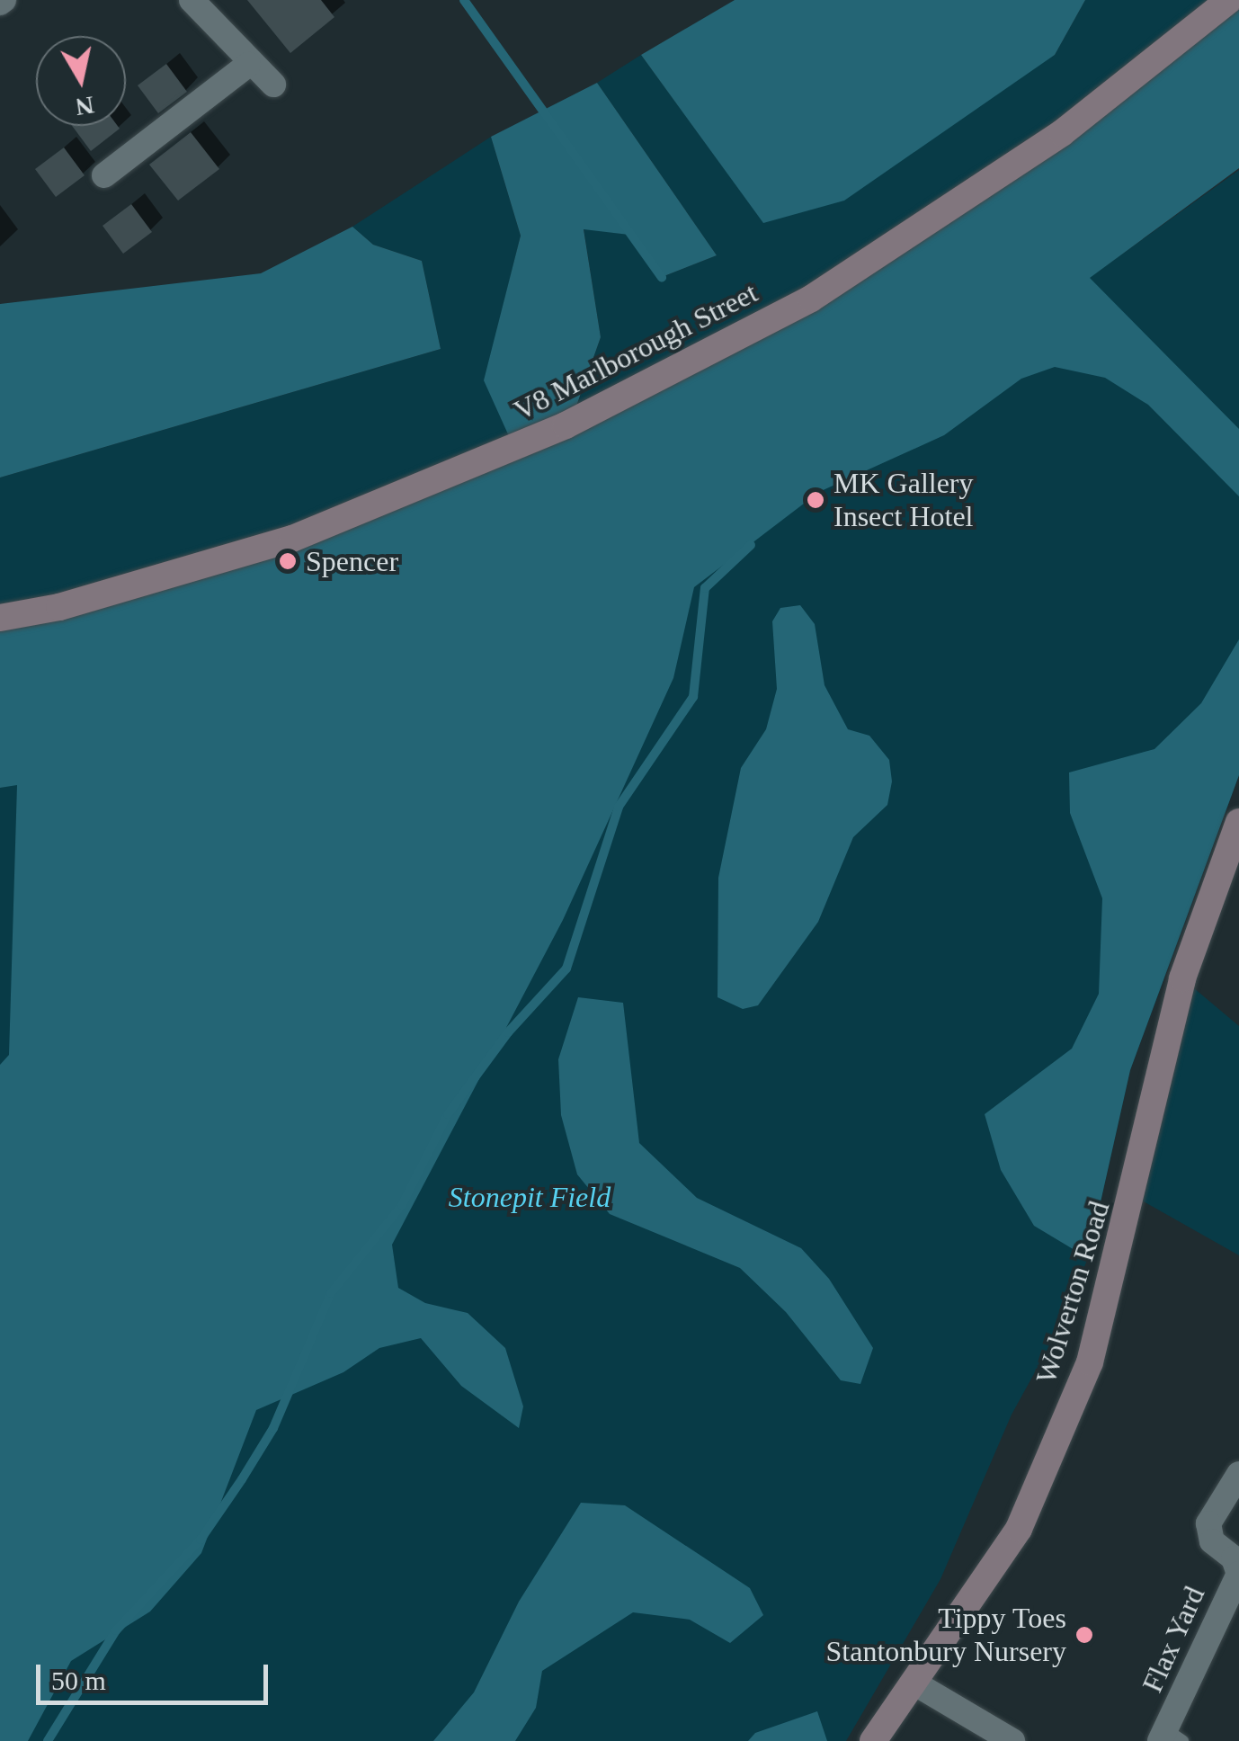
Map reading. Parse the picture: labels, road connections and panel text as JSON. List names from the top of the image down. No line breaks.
{"streets":{"street":["V8 Marlborough Street","Wolverton Road","Flax Yard"]},"parks":["Stonepit Field"],"places":["MK Gallery Insect Hotel","Spencer","Tippy Toes Stantonbury Nursery"],"scale_bar":"50 m","north":"bottom"}
